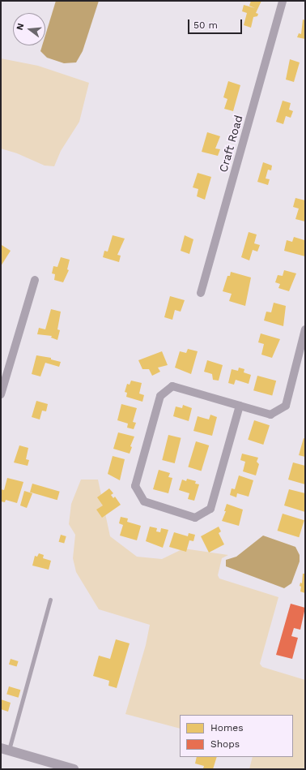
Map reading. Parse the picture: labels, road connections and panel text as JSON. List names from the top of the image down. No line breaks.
{"streets":{"street":["Craft Road"]},"legend":["Homes","Shops"],"scale_bar":"50 m","north":"left"}
